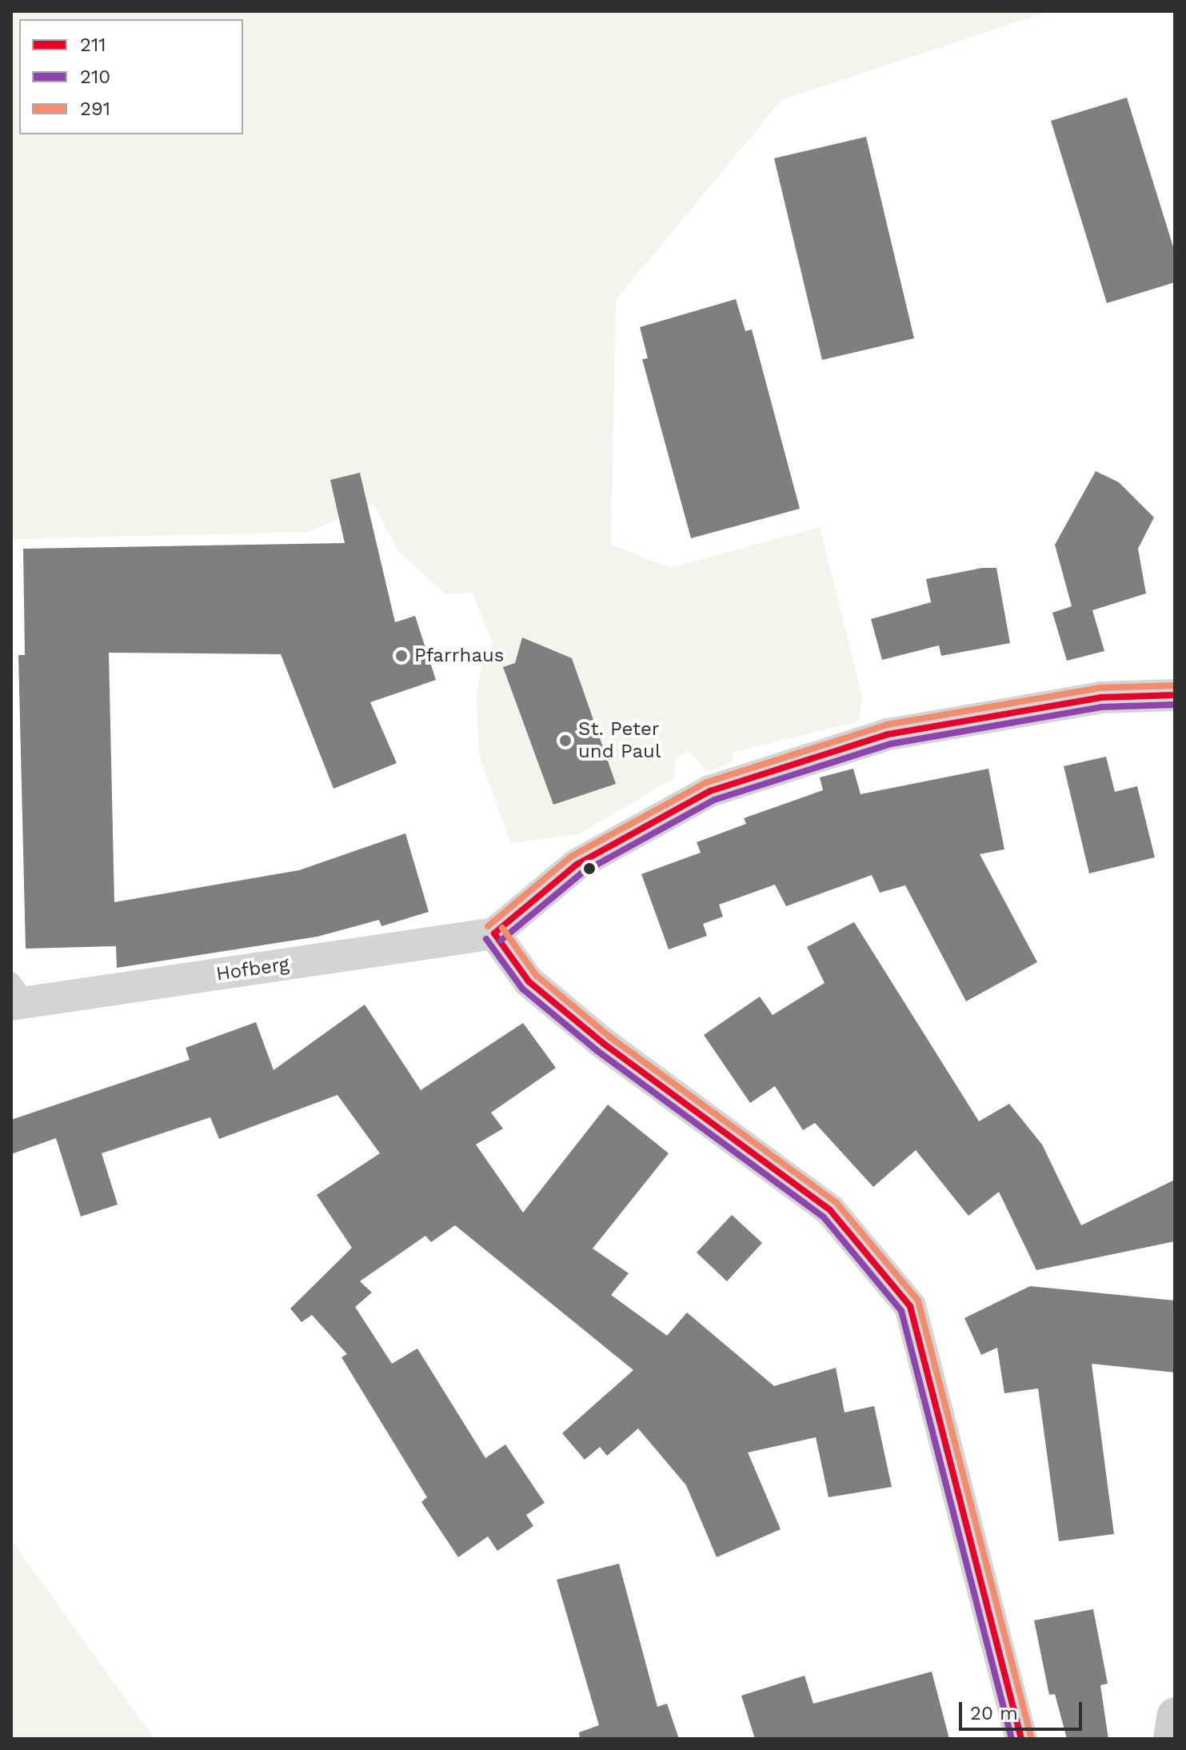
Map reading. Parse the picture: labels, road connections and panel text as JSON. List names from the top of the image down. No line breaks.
{"streets":{"street":["Hofberg"]},"places":["Pfarrhaus","St. Peter und Paul"],"lines":["transit line 291","transit line 211","transit line 210"],"legend":["211","210","291"],"scale_bar":"20 m"}
